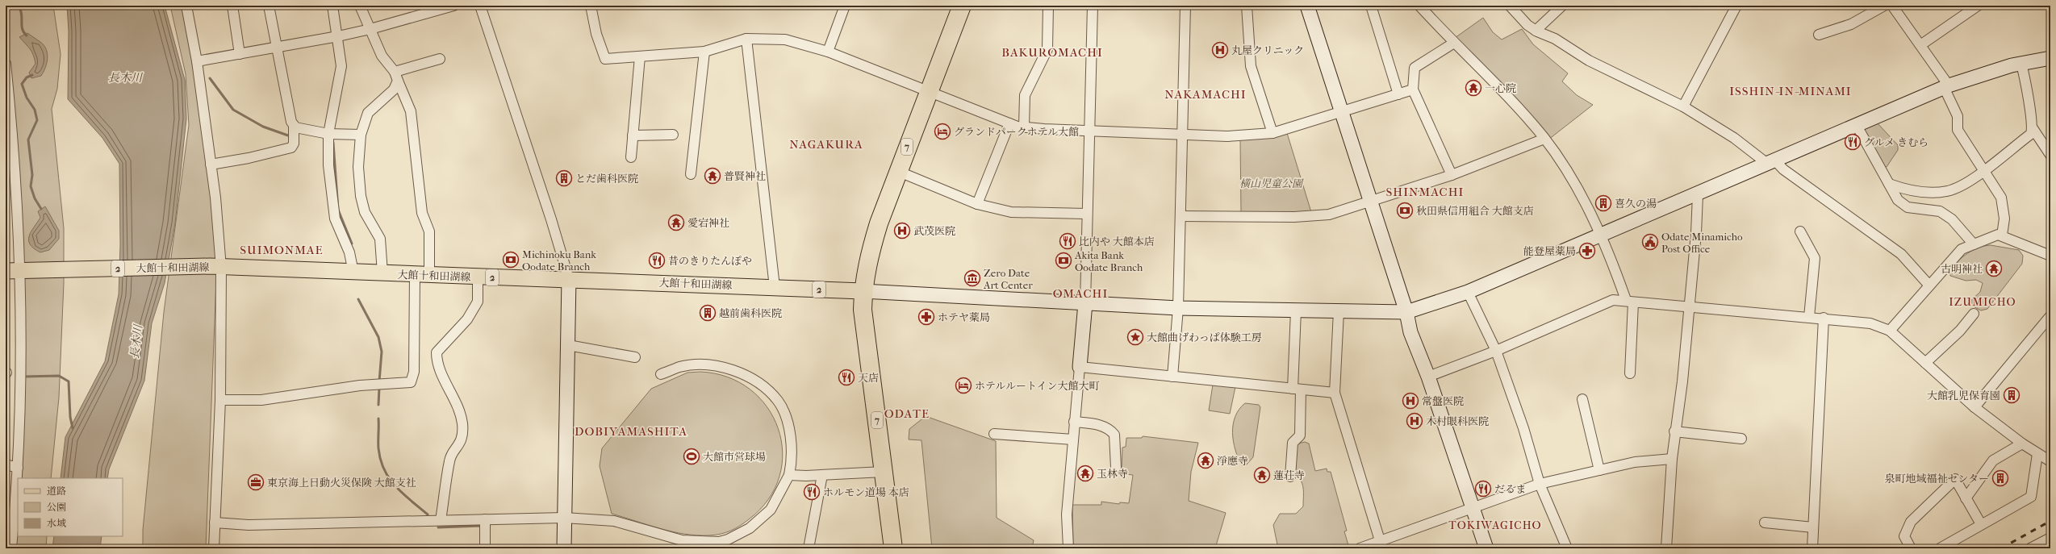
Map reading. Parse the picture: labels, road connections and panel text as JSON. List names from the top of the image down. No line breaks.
{"streets":{"highway":["7"],"main road":["大館十和田湖線","2"]},"crossings":[["7","大館十和田湖線"]],"districts":["BAKUROMACHI","ISSHIN-IN-MINAMI","NAKAMACHI","NAGAKURA","SHINMACHI","SUIMONMAE","OMACHI","IZUMICHO","ODATE","DOBIYAMASHITA","TOKIWAGICHO"],"water":["長木川"],"parks":["横山児童公園"],"places":{"hospital":["丸屋クリニック","武茂医院","常盤医院","木村眼科医院"],"temple":["一心院","普賢神社","愛宕神社","古明神社","淨應寺","玉林寺","蓮荘寺"],"hotel":["グランドパークホテル大館","ホテルルートイン大館大町"],"restaurant":["グルメ きむら","比内や 大館本店","昔のきりたんぽや","天店","だるま","ホルモン道場 本店"],"building":["とだ歯科医院","喜久の湯","越前歯科医院","大館乳児保育園","泉町地域福祉センター"],"bank":["秋田県信用組合 大館支店","Michinoku Bank Oodate Branch","Akita Bank Oodate Branch"],"public building":["Odate Minamicho Post Office"],"pharmacy":["能登屋薬局","ホテヤ薬局"],"museum":["Zero Date Art Center"],"place":["大館曲げわっぱ体験工房"],"sports":["大館市営球場"],"office":["東京海上日動火災保険 大館支社"]},"legend":["道路","公園","水域"]}
